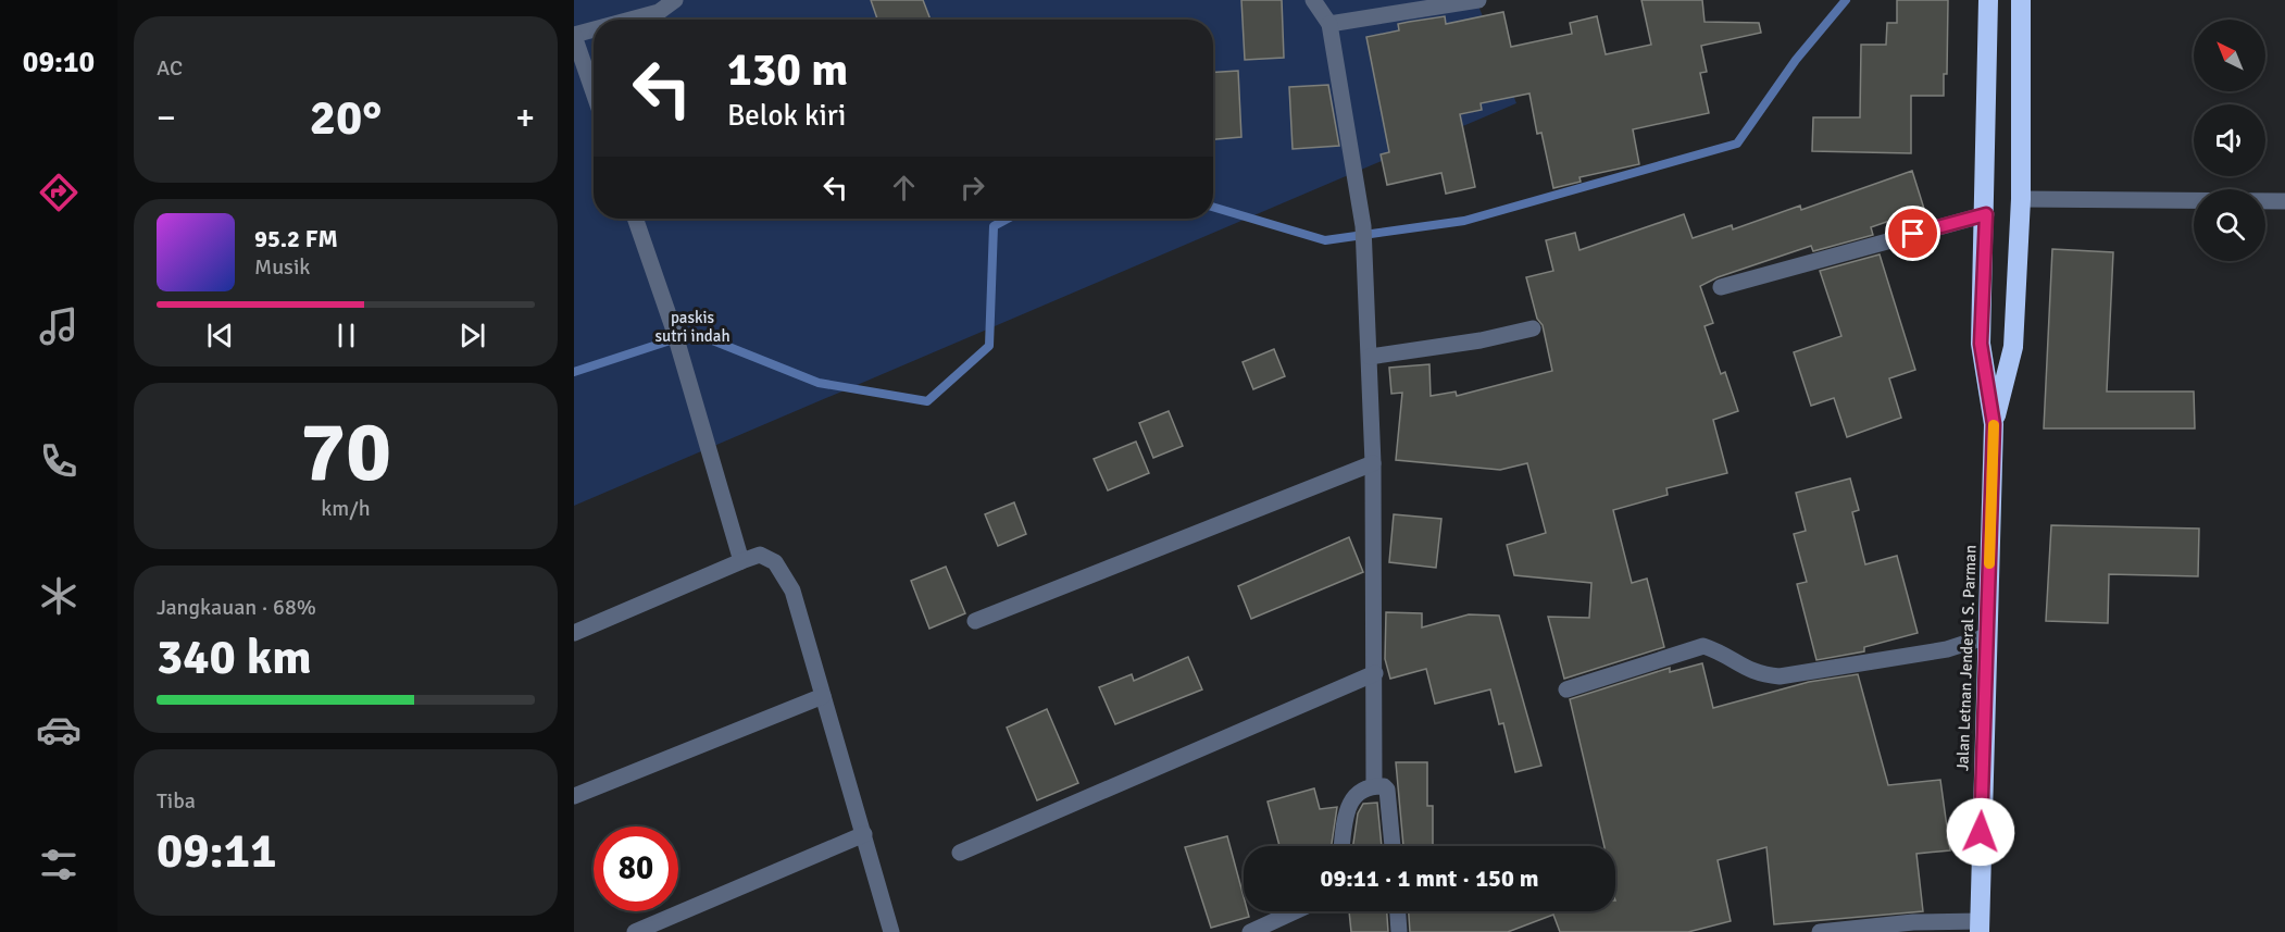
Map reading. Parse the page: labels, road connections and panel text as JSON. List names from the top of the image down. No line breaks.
{"streets":{"highway":["Jalan Letnan Jenderal S. Parman"]},"parks":["paskis sutri indah"],"north":"top left","page":{"tabs":"09:10","tile":["AC",["70","km/h"],["Jangkauan · 68%","340 km"],["Tiba","09:11"]],"turn":["130 m","Belok kiri"],"heat":["−","20°","+"],"song":["95.2 FM","Musik"],"limit":"80","trip":"09:11 · 1 mnt · 150 m"}}
